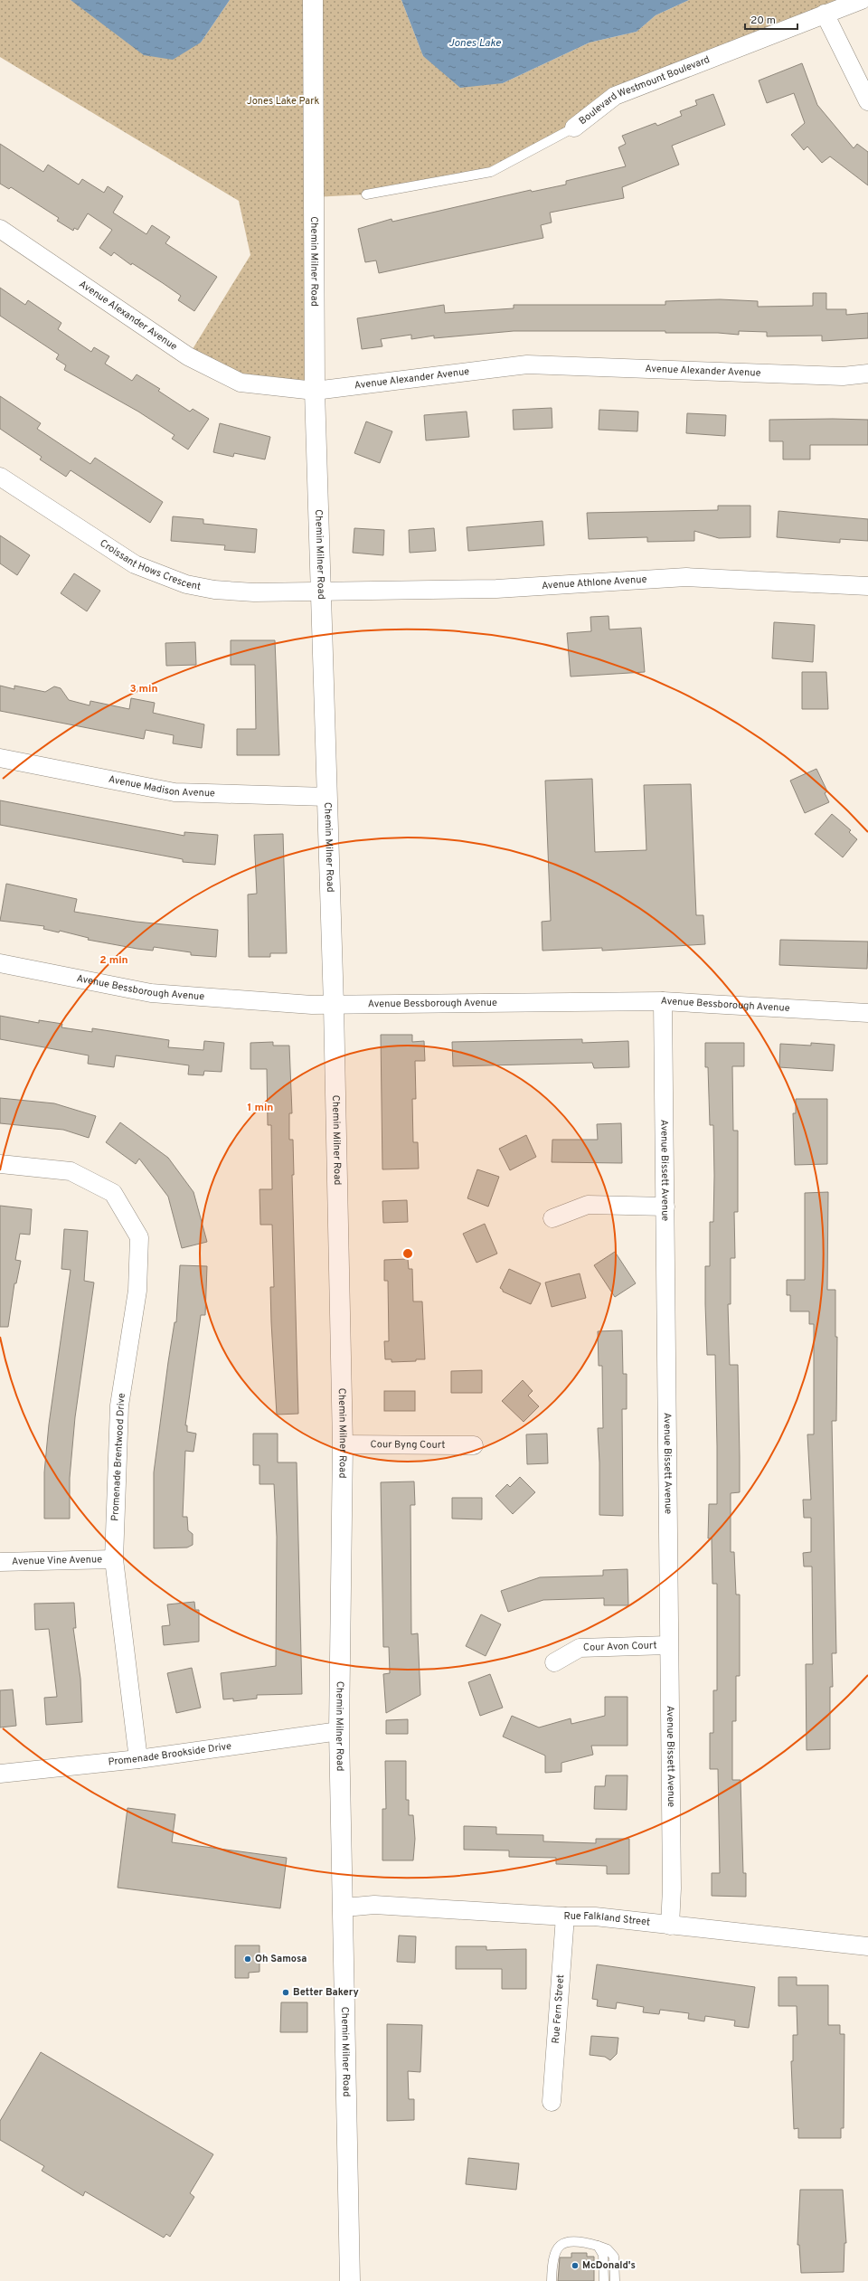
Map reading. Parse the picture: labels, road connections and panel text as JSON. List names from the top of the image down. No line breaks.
{"streets":{"street":["Boulevard Westmount Boulevard","Chemin Milner Road","Avenue Alexander Avenue","Croissant Hows Crescent","Avenue Athlone Avenue","Avenue Madison Avenue","Avenue Bessborough Avenue","Avenue Bissett Avenue","Cour Byng Court","Promenade Brentwood Drive","Avenue Vine Avenue","Cour Avon Court","Promenade Brookside Drive","Rue Falkland Street","Rue Fern Street"]},"crossings":[["Chemin Milner Road","Avenue Alexander Avenue"],["Chemin Milner Road","Croissant Hows Crescent"],["Chemin Milner Road","Avenue Athlone Avenue"],["Chemin Milner Road","Avenue Madison Avenue"],["Chemin Milner Road","Avenue Bessborough Avenue"],["Chemin Milner Road","Cour Byng Court"],["Chemin Milner Road","Promenade Brookside Drive"],["Chemin Milner Road","Rue Falkland Street"],["Croissant Hows Crescent","Avenue Athlone Avenue"],["Avenue Bessborough Avenue","Avenue Bissett Avenue"],["Avenue Bissett Avenue","Cour Avon Court"],["Avenue Bissett Avenue","Rue Falkland Street"],["Promenade Brentwood Drive","Avenue Vine Avenue"],["Promenade Brentwood Drive","Promenade Brookside Drive"],["Rue Falkland Street","Rue Fern Street"]],"water":["Jones Lake"],"parks":["Jones Lake Park"],"places":["Oh Samosa","Better Bakery","McDonald's"],"scale_bar":"20 m","rings":["3 min","2 min","1 min"]}
